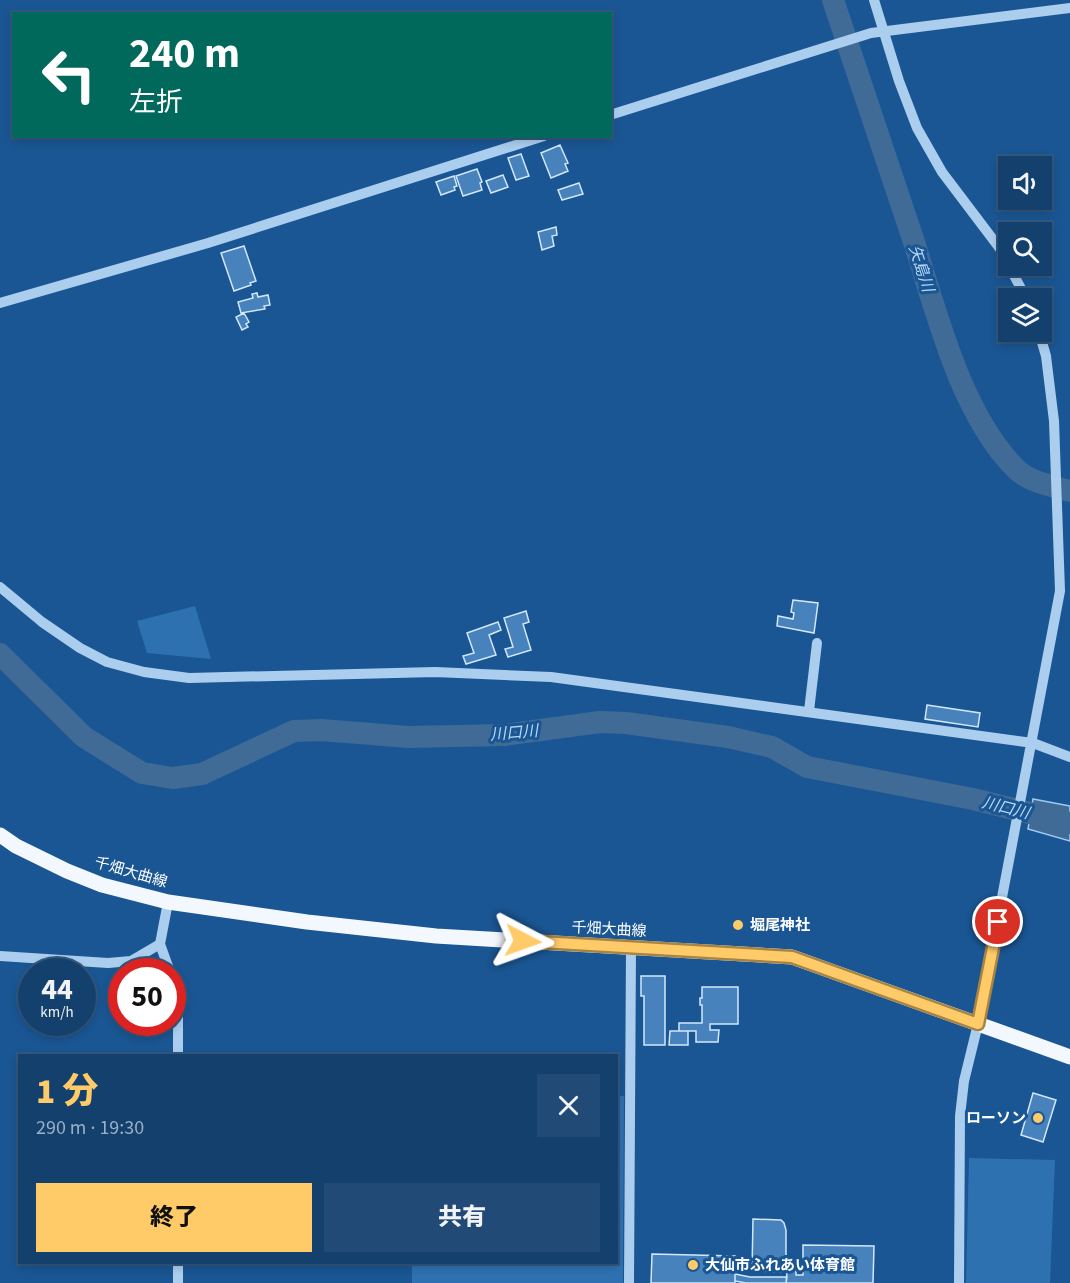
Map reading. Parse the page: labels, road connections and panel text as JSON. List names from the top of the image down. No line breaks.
{"streets":{"main road":["千畑大曲線"]},"water":["矢島川","川口川"],"places":["堀尾神社","ローソン","大仙市ふれあい体育館"],"page":{"turn":["240 m","左折"],"speed":"44 km/h","limit":"50","heading":["1 分","290 m · 19:30"],"buttons":["終了","共有"]}}
